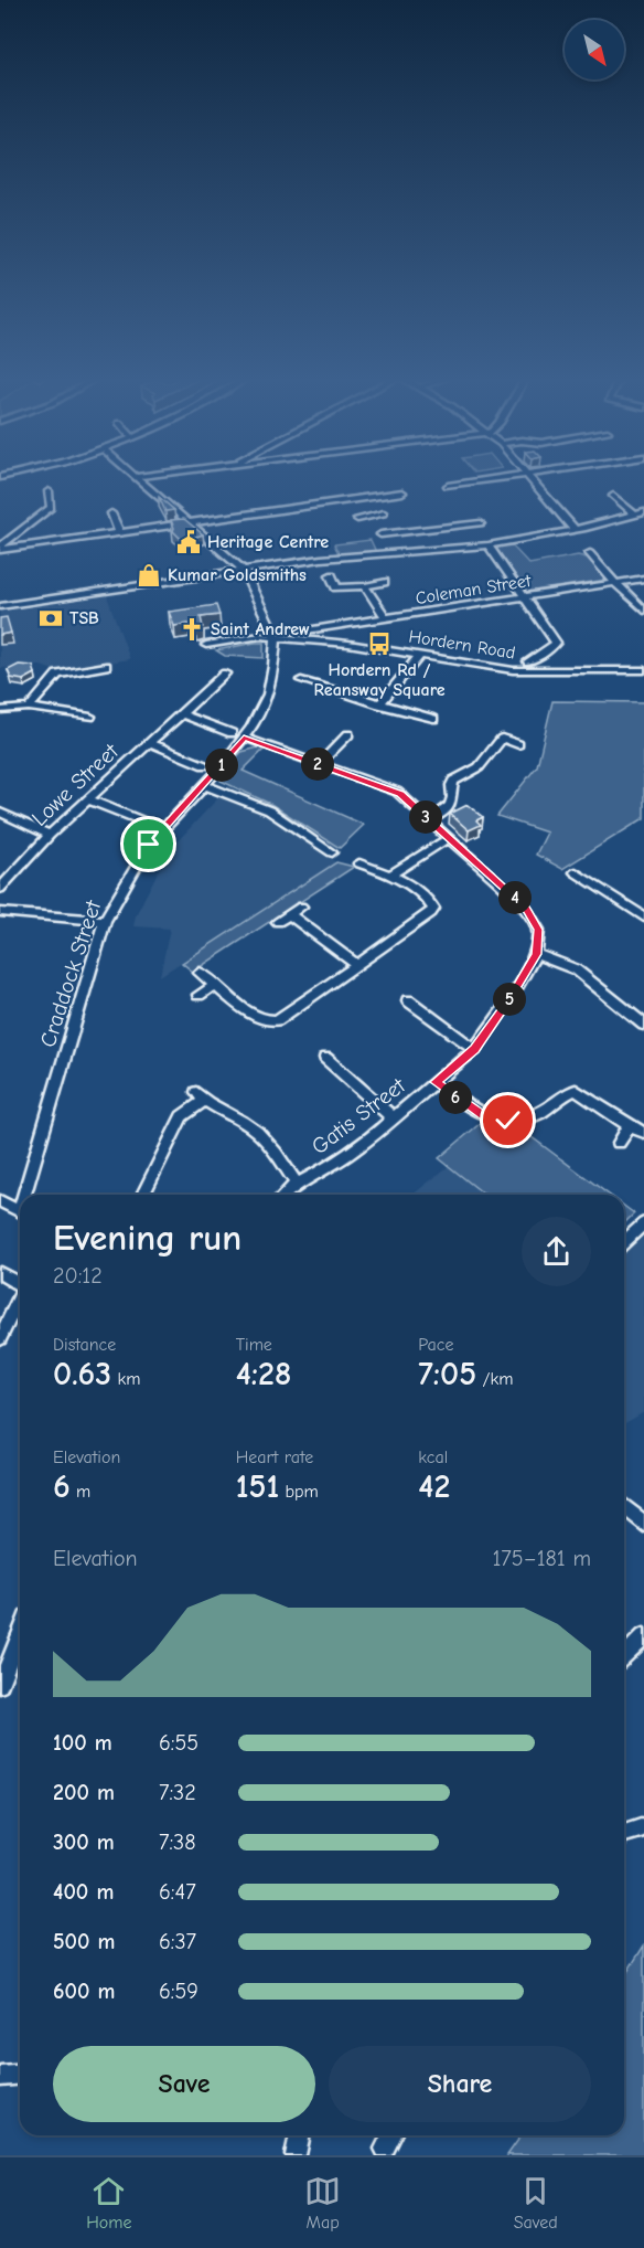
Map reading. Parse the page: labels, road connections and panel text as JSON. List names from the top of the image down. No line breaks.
{"streets":{"street":["Coleman Street","Hordern Road","Lowe Street","Craddock Street","Gatis Street"]},"crossings":[["Hordern Road","Craddock Street"]],"places":{"public building":["Heritage Centre"],"shop":["Kumar Goldsmiths"],"bank":["TSB"],"church":["Saint Andrew"],"bus stop":["Hordern Rd / Reansway Square"]},"north":"bottom right","page":{"pins":["2","1","3","4","5","6"],"heading":["Evening run","20:12"],"stats":[["Distance","0.63 km"],["Time","4:28"],["Pace","7:05 /km"],["Elevation","6 m"],["Heart rate","151 bpm"],["kcal","42"]],"chart":["Elevation","175–181 m"],"list":[{"name":"100 m","note":"6:55"},{"name":"200 m","note":"7:32"},{"name":"300 m","note":"7:38"},{"name":"400 m","note":"6:47"},{"name":"500 m","note":"6:37"},{"name":"600 m","note":"6:59"}],"buttons":["Save","Share"],"tabs":["Home","Map","Saved"]}}
